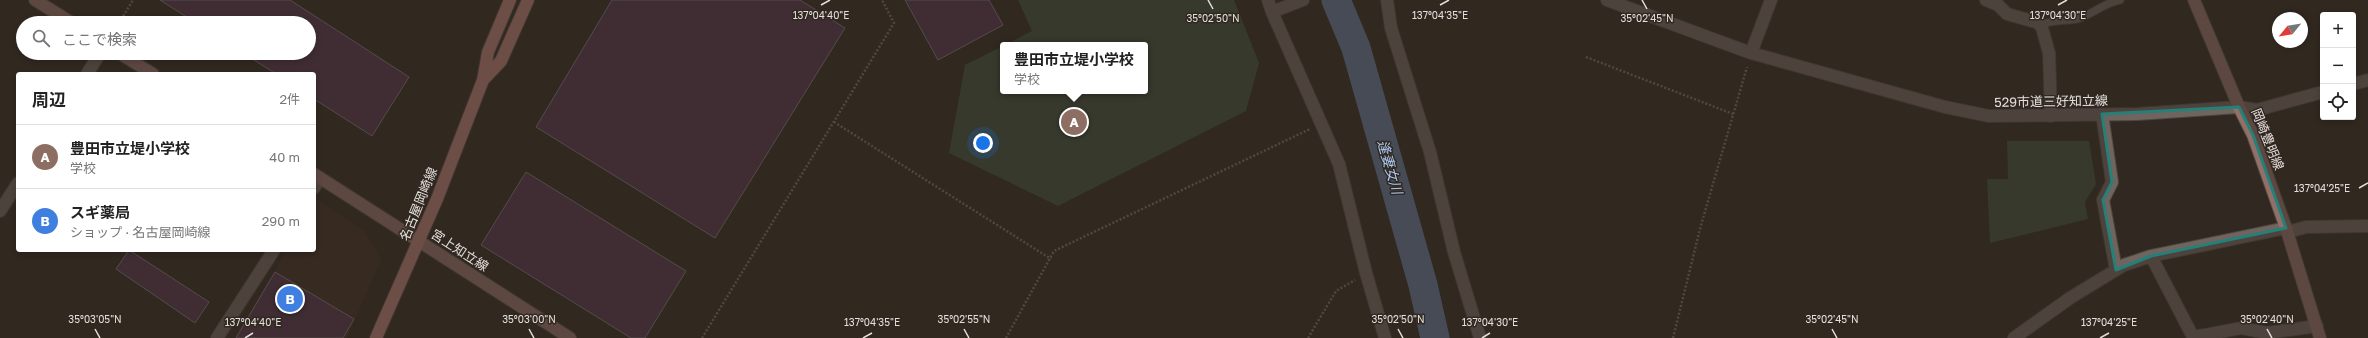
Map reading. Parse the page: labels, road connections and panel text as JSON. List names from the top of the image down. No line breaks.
{"streets":{"main road":["岡崎豊明線","名古屋岡崎線","宮上知立線"],"street":["529市道三好知立線"]},"crossings":[["529市道三好知立線","岡崎豊明線"],["名古屋岡崎線","宮上知立線"]],"water":["逢妻女川"],"north":"bottom left","page":{"map_buttons":["+","−"],"search":"ここで検索","popup":["豊田市立堤小学校","学校"],"heading":["周辺","2件"],"pins":["A","B"],"list":[{"mark":"A","name":"豊田市立堤小学校","note":"学校","value":"40 m"},{"mark":"B","name":"スギ薬局","note":"ショップ · 名古屋岡崎線","value":"290 m"}]},"coordinates":["137°04'40\"E","137°04'35\"E","137°04'30\"E","35°02'45\"N","35°02'50\"N","137°04'25\"E","35°03'05\"N","35°03'00\"N","35°02'55\"N","35°02'40\"N"]}
